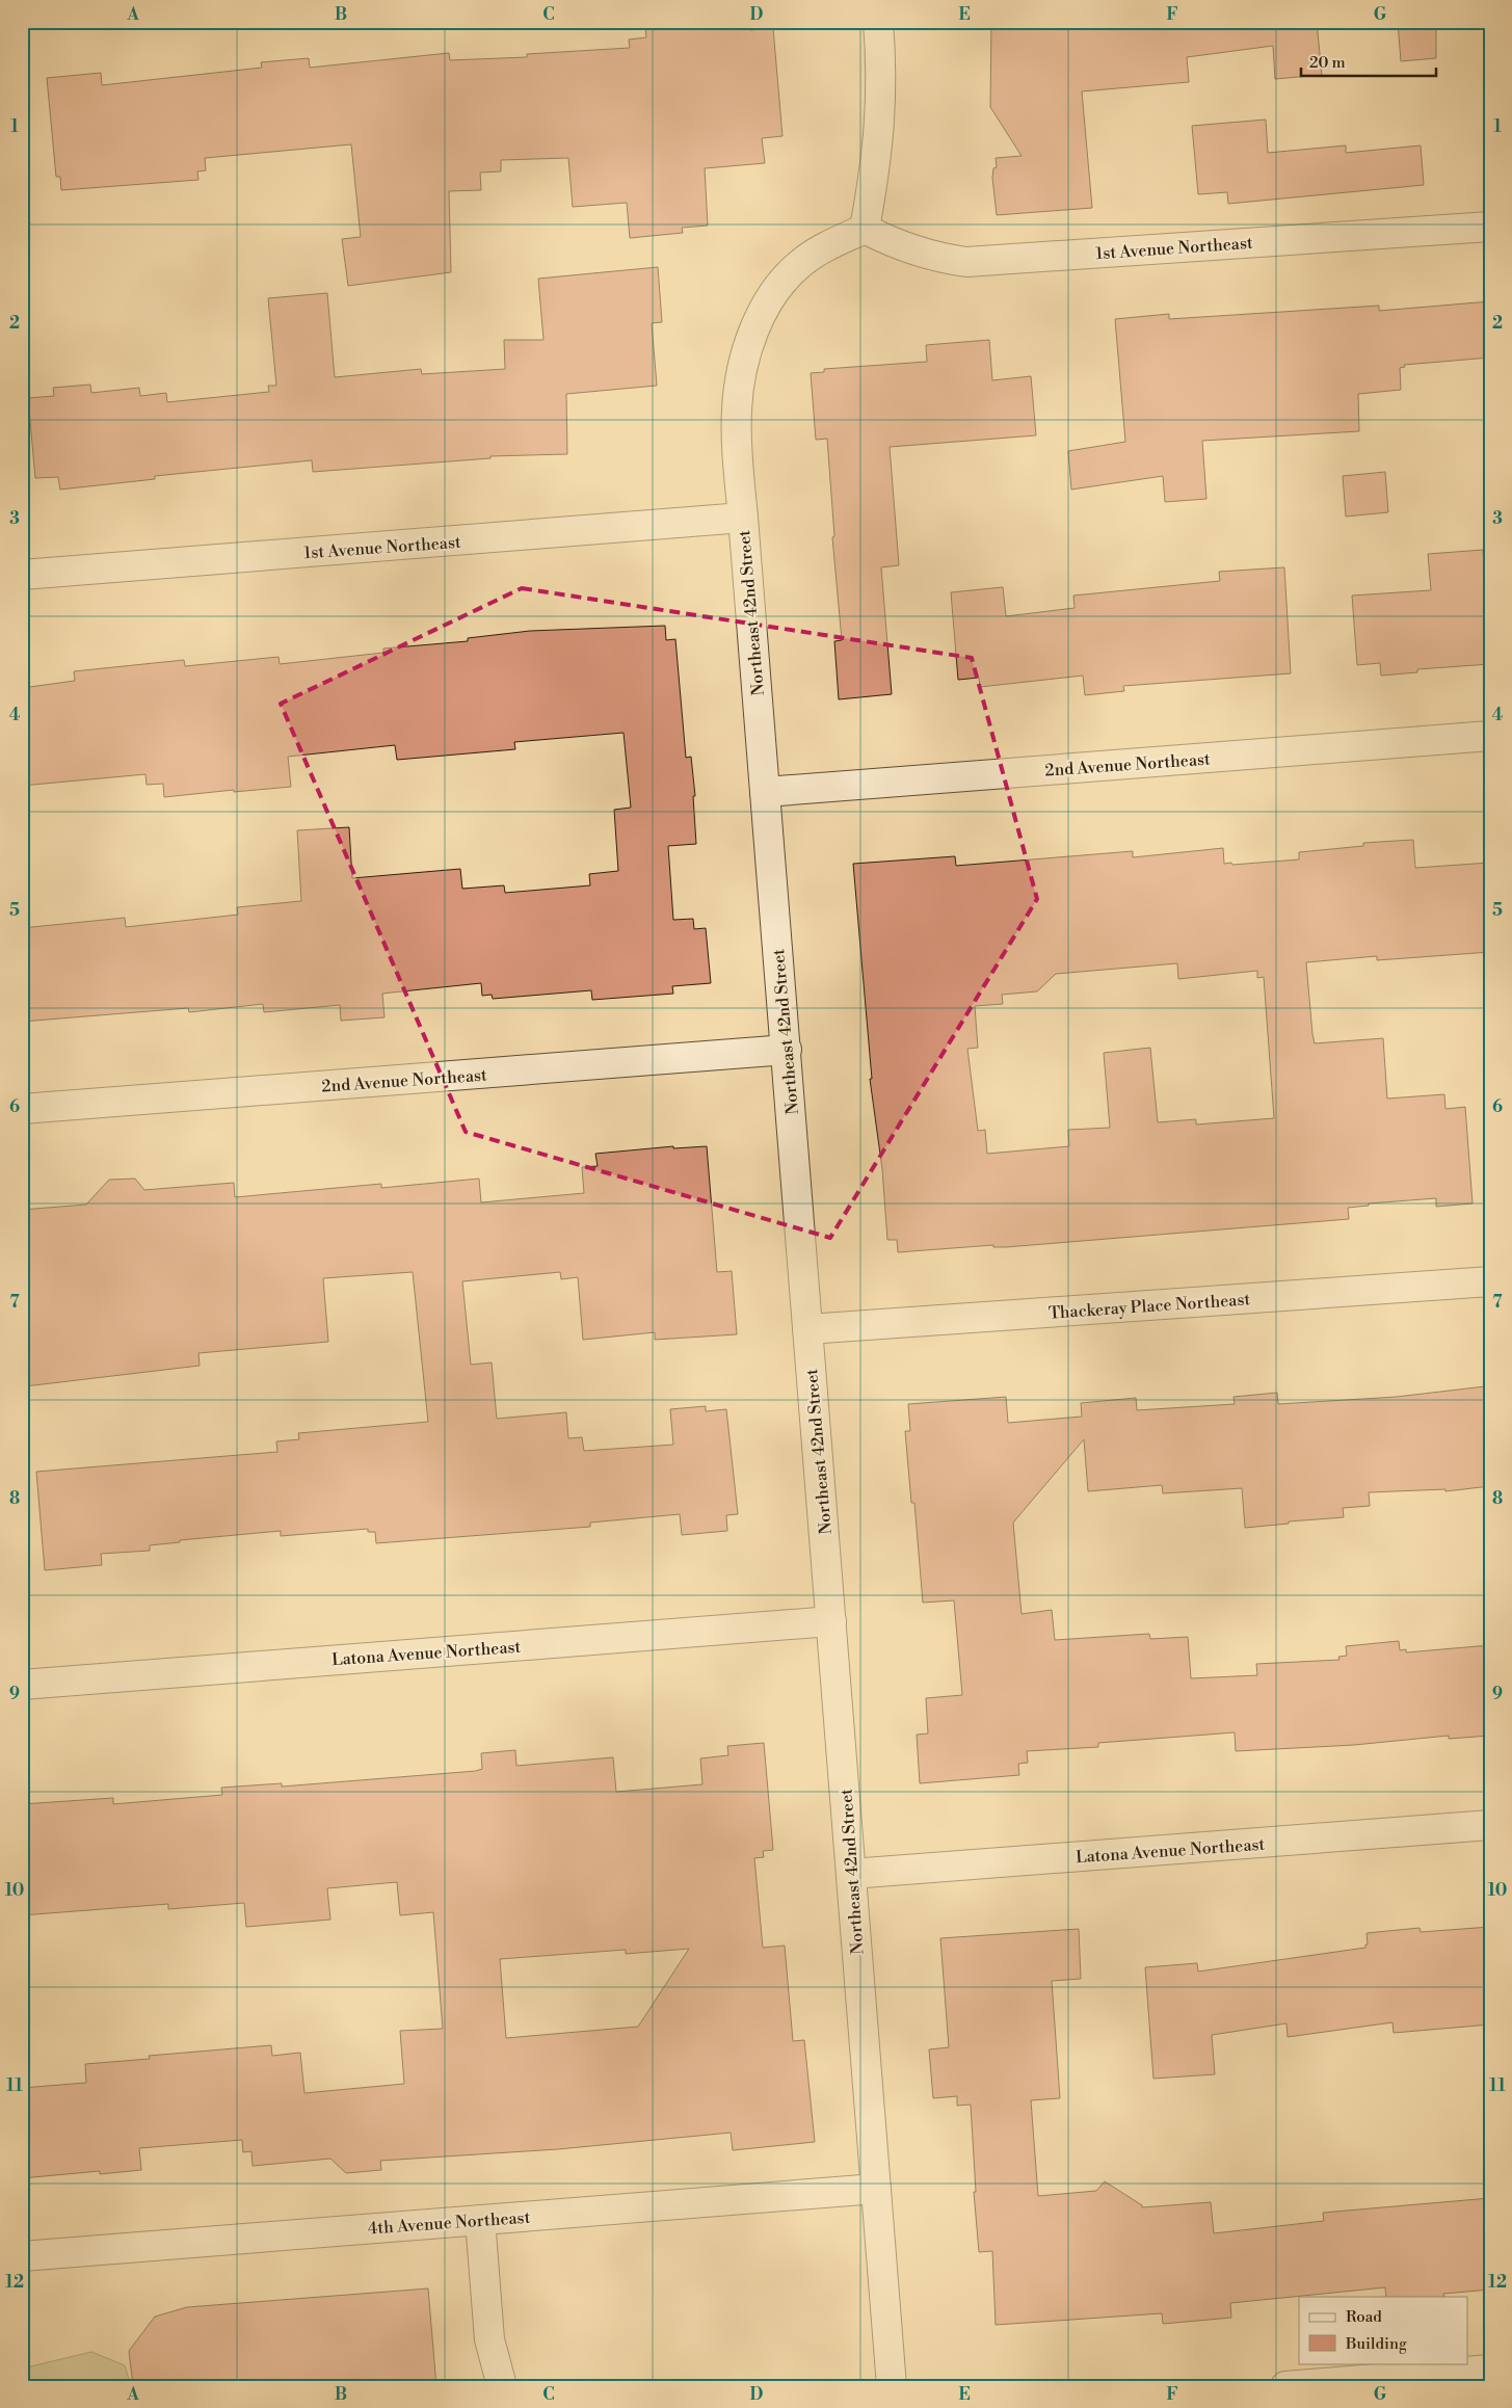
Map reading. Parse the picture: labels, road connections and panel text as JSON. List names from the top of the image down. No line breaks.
{"streets":{"street":["1st Avenue Northeast","Northeast 42nd Street","2nd Avenue Northeast","Thackeray Place Northeast","Latona Avenue Northeast","4th Avenue Northeast"]},"crossings":[["1st Avenue Northeast","Northeast 42nd Street"],["Northeast 42nd Street","2nd Avenue Northeast"],["Northeast 42nd Street","Thackeray Place Northeast"],["Northeast 42nd Street","Latona Avenue Northeast"],["Northeast 42nd Street","4th Avenue Northeast"]],"legend":["Road","Building"],"scale_bar":"20 m","grid":{"columns":["A","B","C","D","E","F","G"],"rows":["1","2","3","4","5","6","7","8","9","10","11","12"]}}
